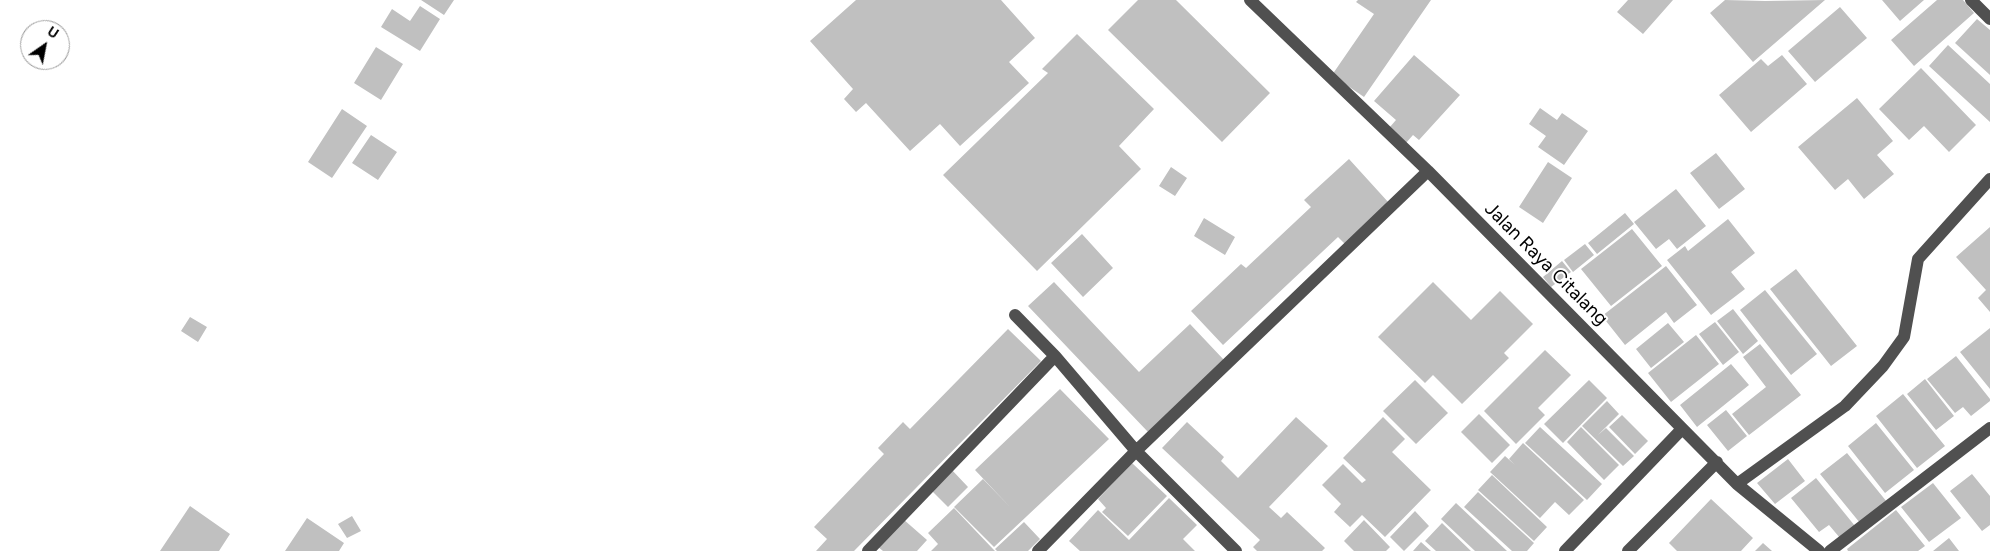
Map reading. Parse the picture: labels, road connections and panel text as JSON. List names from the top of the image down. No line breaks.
{"streets":{"street":["Jalan Raya Citalang"]},"north":"top right"}
